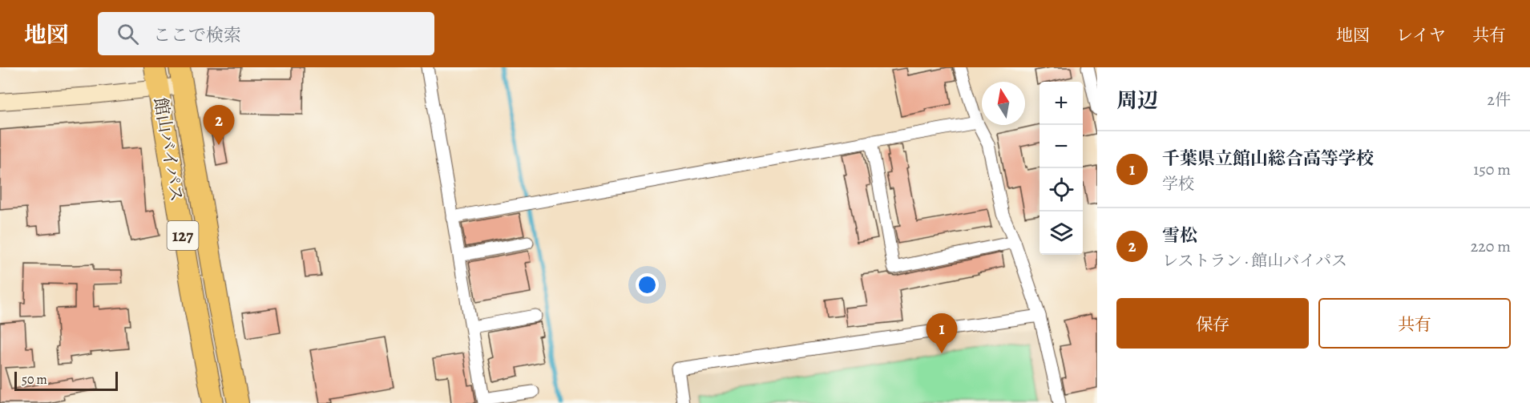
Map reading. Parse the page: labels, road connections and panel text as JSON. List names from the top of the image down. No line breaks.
{"streets":{"highway":["館山バイパス","127"]},"scale_bar":"50 m","north":"top","page":{"header":"地図","search":"ここで検索","nav":["地図","レイヤ","共有"],"heading":["周辺","2件"],"map_buttons":["+","−"],"pins":["2","1"],"list":[{"mark":"1","name":"千葉県立館山総合高等学校","note":"学校","value":"150 m"},{"mark":"2","name":"雪松","note":"レストラン · 館山バイパス","value":"220 m"}],"buttons":["保存","共有"],"scale":"50 m"}}
